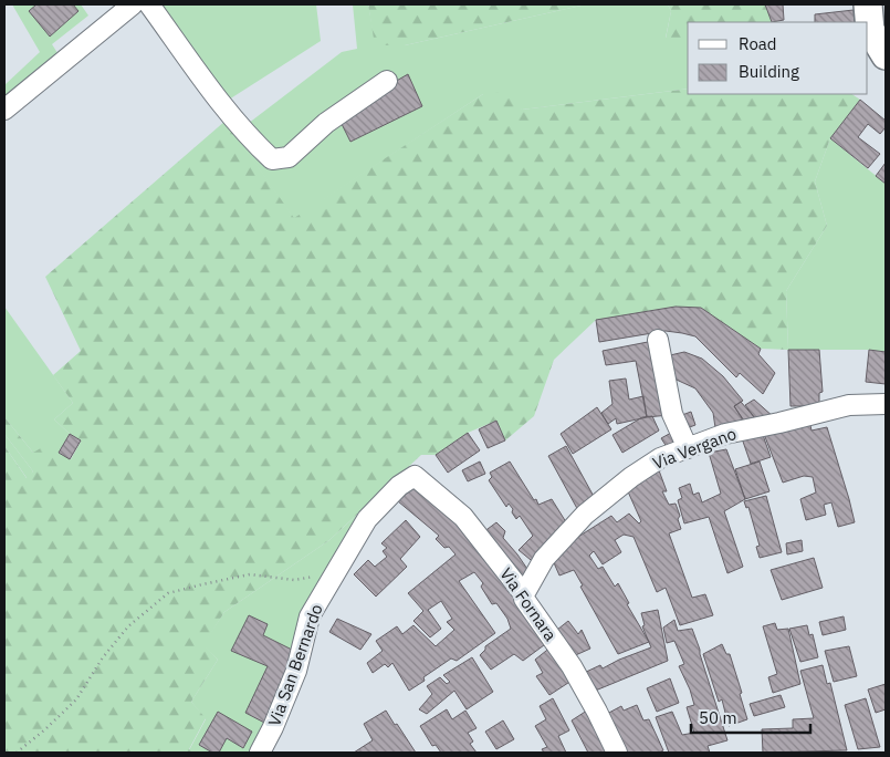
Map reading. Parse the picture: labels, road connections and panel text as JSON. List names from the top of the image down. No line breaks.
{"streets":{"street":["Via Vergano","Via Fornara","Via San Bernardo"]},"crossings":[["Via Vergano","Via Fornara"],["Via Fornara","Via San Bernardo"]],"legend":["Road","Building"],"scale_bar":"50 m"}
